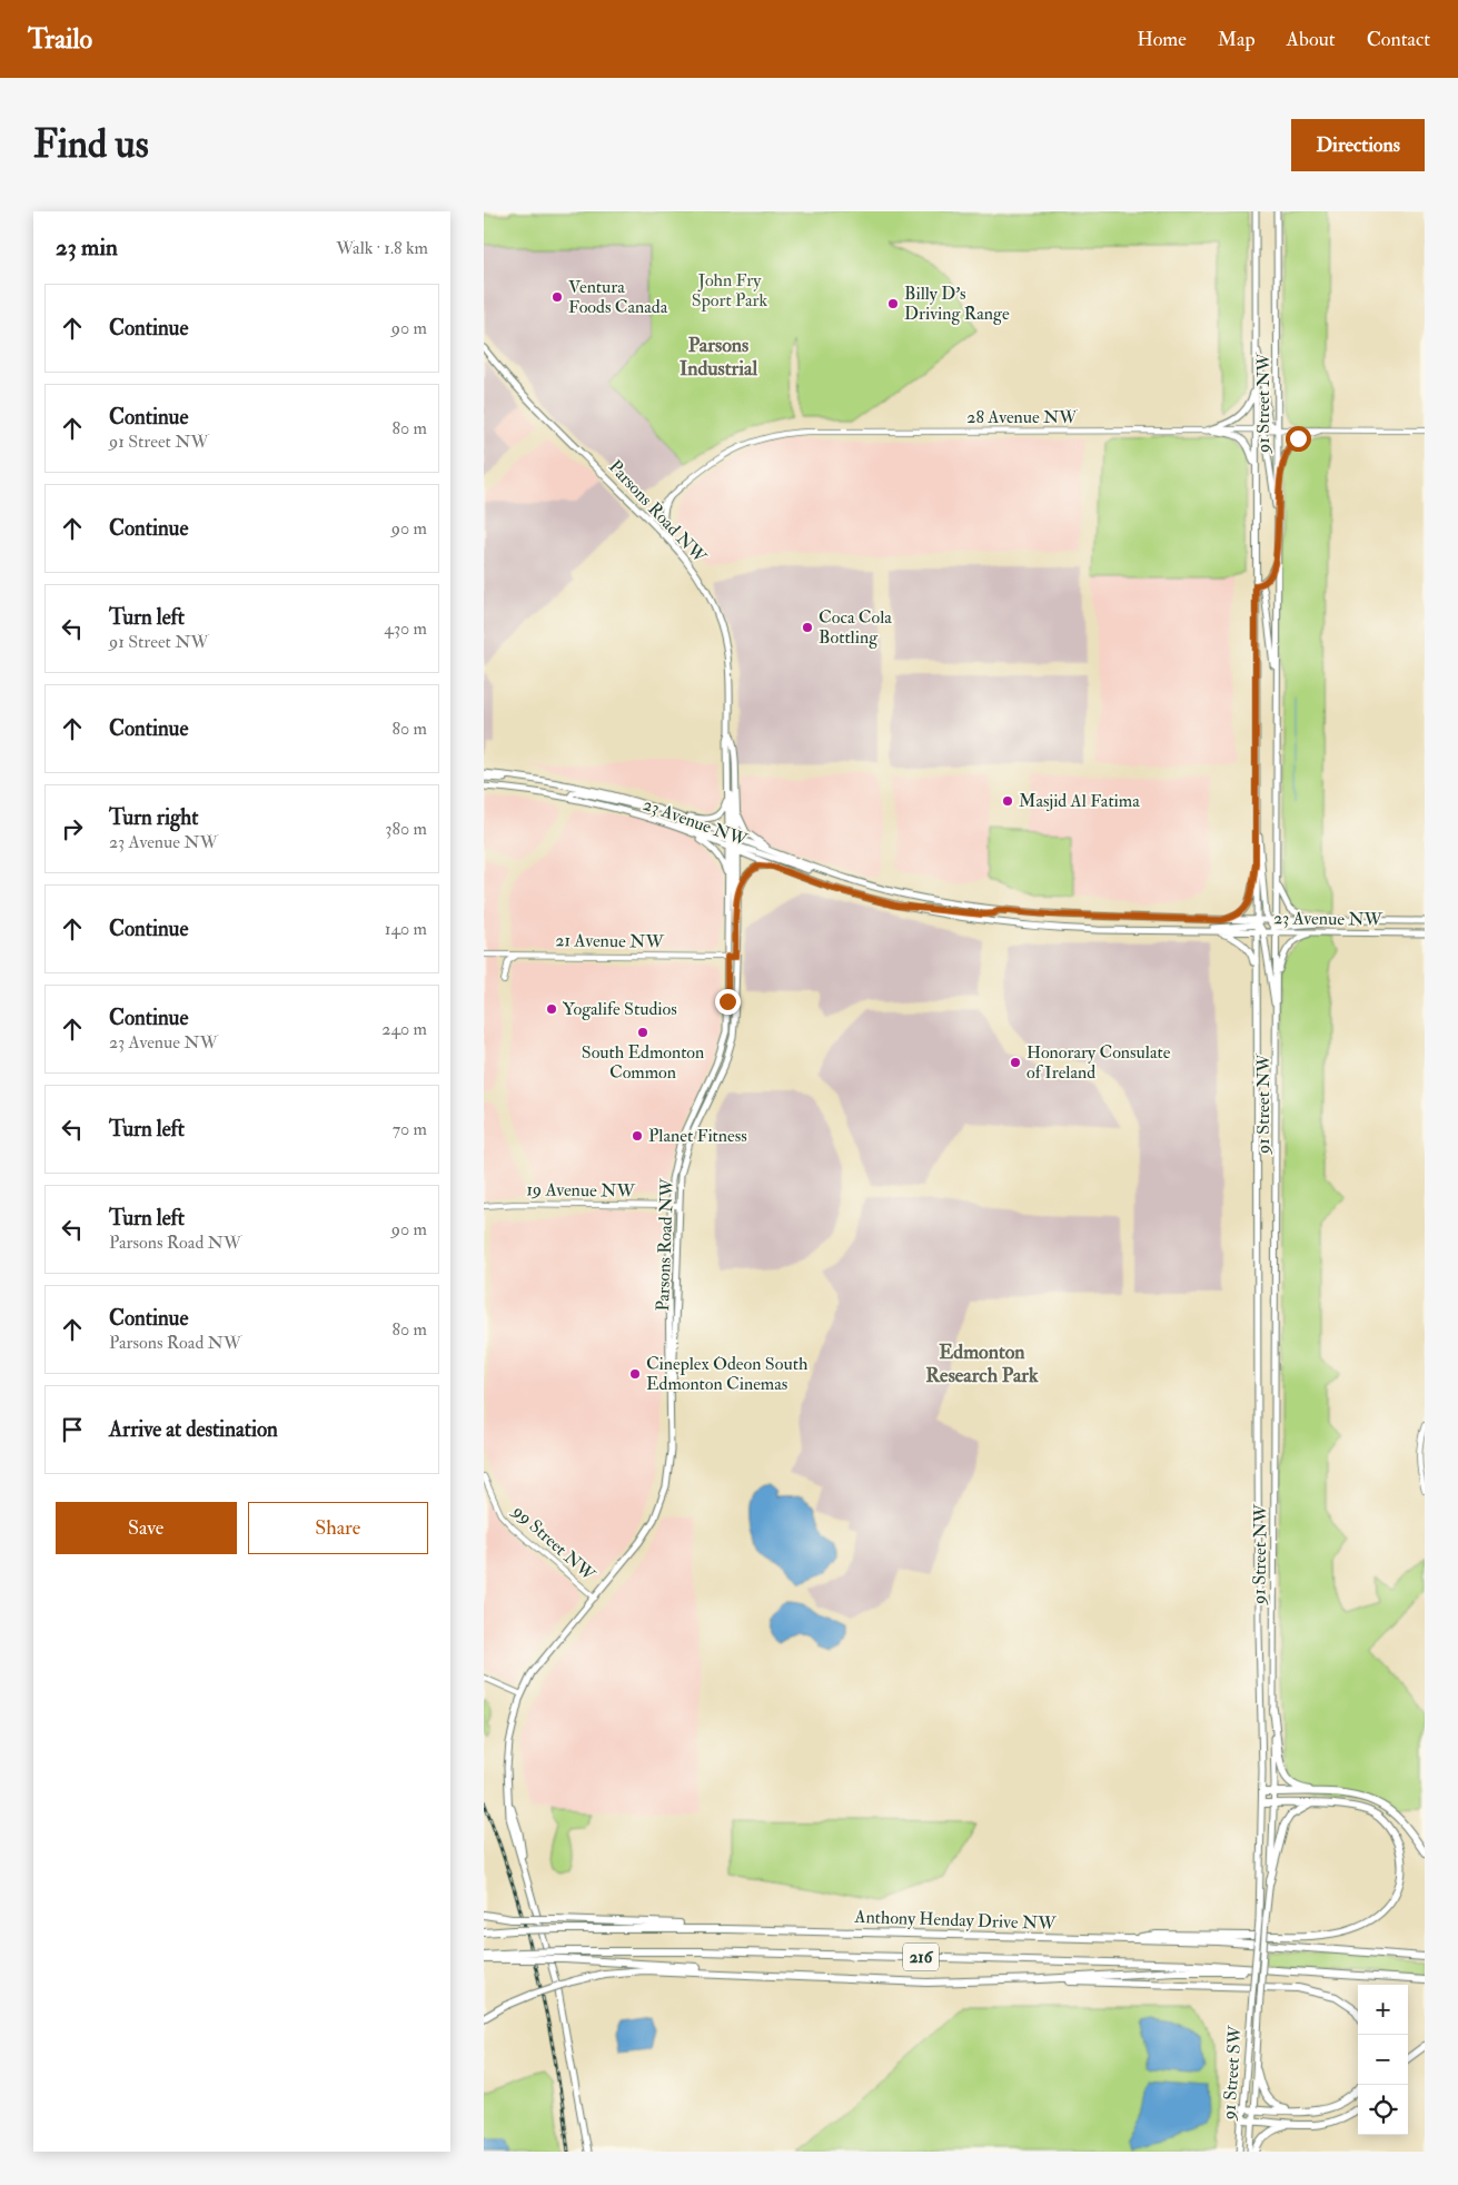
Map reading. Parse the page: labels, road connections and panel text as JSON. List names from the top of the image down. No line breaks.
{"streets":{"highway":["Anthony Henday Drive NW","216"],"main road":["91 Street NW","Parsons Road NW","23 Avenue NW","91 Street SW"],"street":["28 Avenue NW","21 Avenue NW","19 Avenue NW","99 Street NW"]},"crossings":[["91 Street NW","28 Avenue NW"],["91 Street NW","23 Avenue NW"],["91 Street NW","91 Street SW"],["28 Avenue NW","Parsons Road NW"],["Parsons Road NW","23 Avenue NW"],["Parsons Road NW","21 Avenue NW"],["Parsons Road NW","19 Avenue NW"],["Parsons Road NW","99 Street NW"]],"districts":["Parsons Industrial","Edmonton Research Park"],"parks":["John Fry Sport Park"],"places":["Ventura Foods Canada","Billy D's Driving Range","Coca Cola Bottling","Masjid Al Fatima","Yogalife Studios","South Edmonton Common","Honorary Consulate of Ireland","Planet Fitness","Cineplex Odeon South Edmonton Cinemas"],"page":{"header":"Trailo","nav":["Home","Map","About","Contact"],"buttons":["Directions",["Save","Share"]],"title":"Find us","heading":["23 min","Walk · 1.8 km"],"list":[["Continue","90 m"],["Continue","91 Street NW","80 m"],["Continue","90 m"],["Turn left","91 Street NW","430 m"],["Continue","80 m"],["Turn right","23 Avenue NW","380 m"],["Continue","140 m"],["Continue","23 Avenue NW","240 m"],["Turn left","70 m"],["Turn left","Parsons Road NW","90 m"],["Continue","Parsons Road NW","80 m"],"Arrive at destination"],"map_buttons":["+","−"]}}
